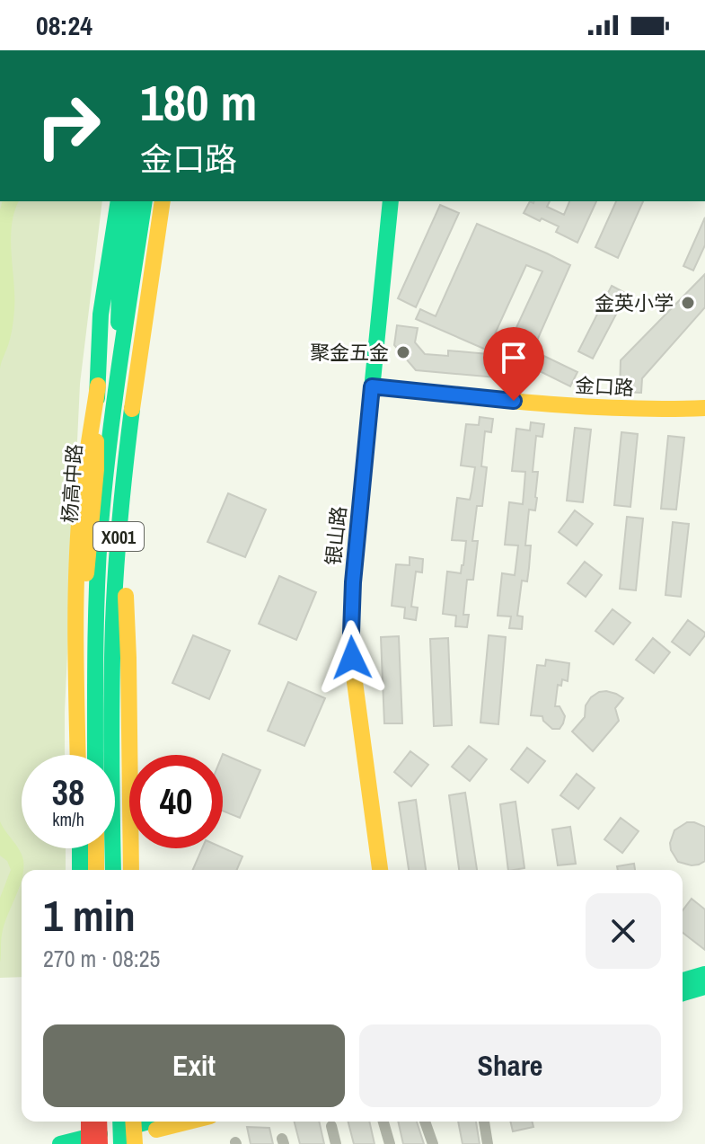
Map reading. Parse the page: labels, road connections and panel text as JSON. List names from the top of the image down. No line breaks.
{"streets":{"main road":["金口路","杨高中路","银山路","X001"]},"crossings":[["金口路","银山路"]],"places":["金英小学","聚金五金"],"page":{"status":"08:24","turn":["180 m","金口路"],"speed":"38 km/h","limit":"40","heading":["1 min","270 m · 08:25"],"buttons":["Exit","Share"]}}
